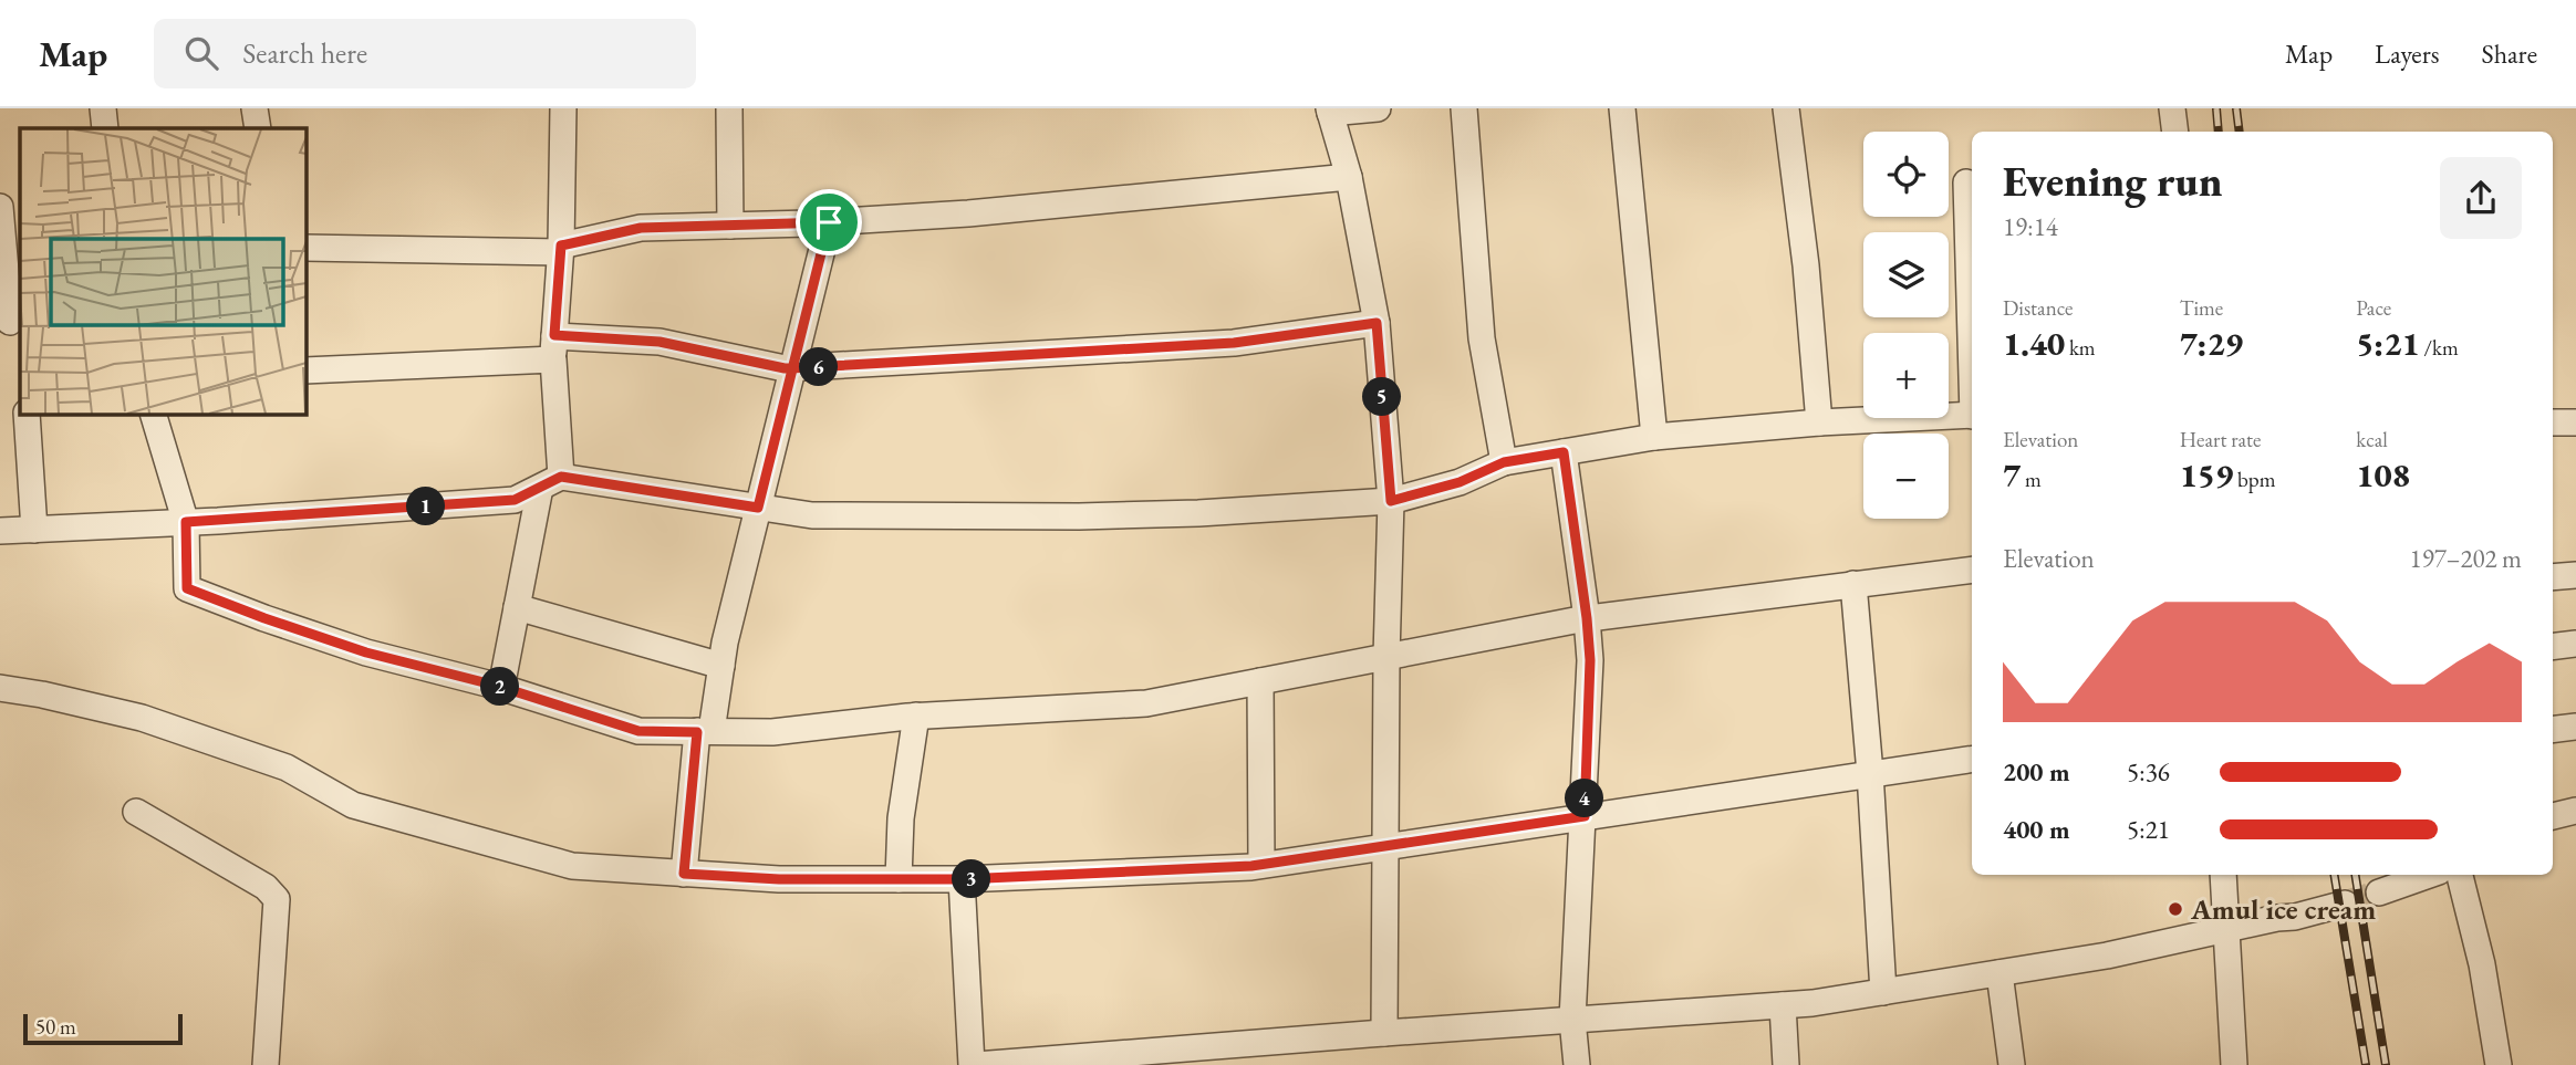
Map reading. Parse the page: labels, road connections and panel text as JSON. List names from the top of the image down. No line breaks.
{"places":["Amul ice cream"],"scale_bar":"50 m","page":{"header":"Map","search":"Search here","nav":["Map","Layers","Share"],"map_buttons":["+","−"],"heading":["Evening run","19:14"],"stats":[["Distance","1.40 km"],["Time","7:29"],["Pace","5:21 /km"],["Elevation","7 m"],["Heart rate","159 bpm"],["kcal","108"]],"pins":["6","5","1","2","4","3"],"chart":["Elevation","197–202 m"],"list":[{"name":"200 m","note":"5:36"},{"name":"400 m","note":"5:21"}],"scale":"50 m"}}
